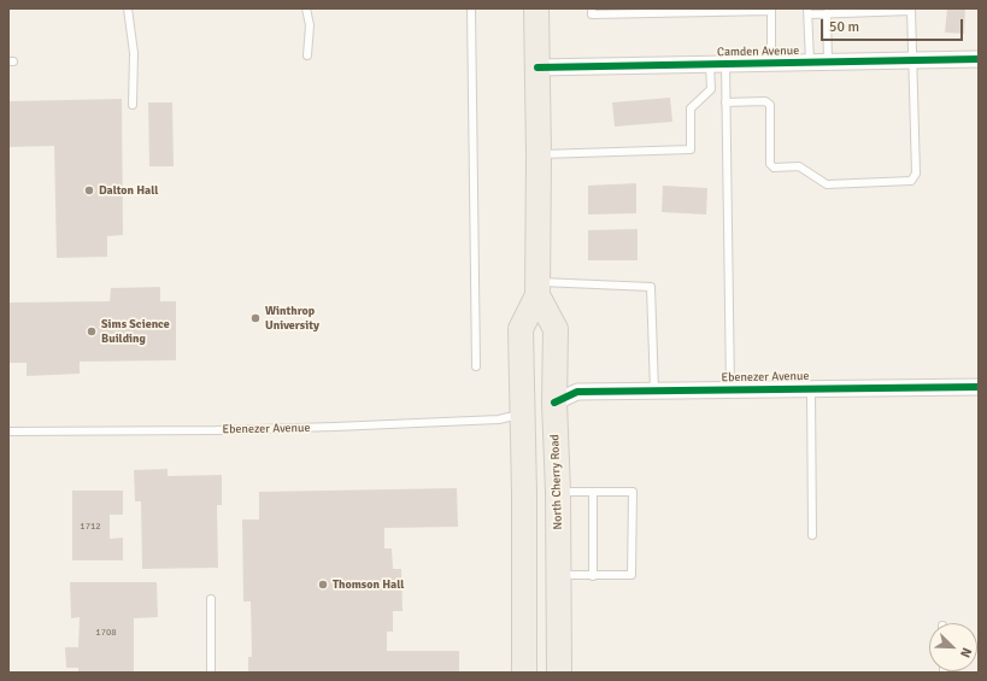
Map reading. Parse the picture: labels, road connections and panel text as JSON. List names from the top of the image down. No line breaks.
{"streets":{"main road":["North Cherry Road"],"street":["Camden Avenue","Ebenezer Avenue"]},"crossings":[["Camden Avenue","North Cherry Road"],["Ebenezer Avenue","North Cherry Road"]],"places":["Dalton Hall","Winthrop University","Sims Science Building","Thomson Hall"],"house_numbers":["1712","1708"],"scale_bar":"50 m","north":"bottom right"}
